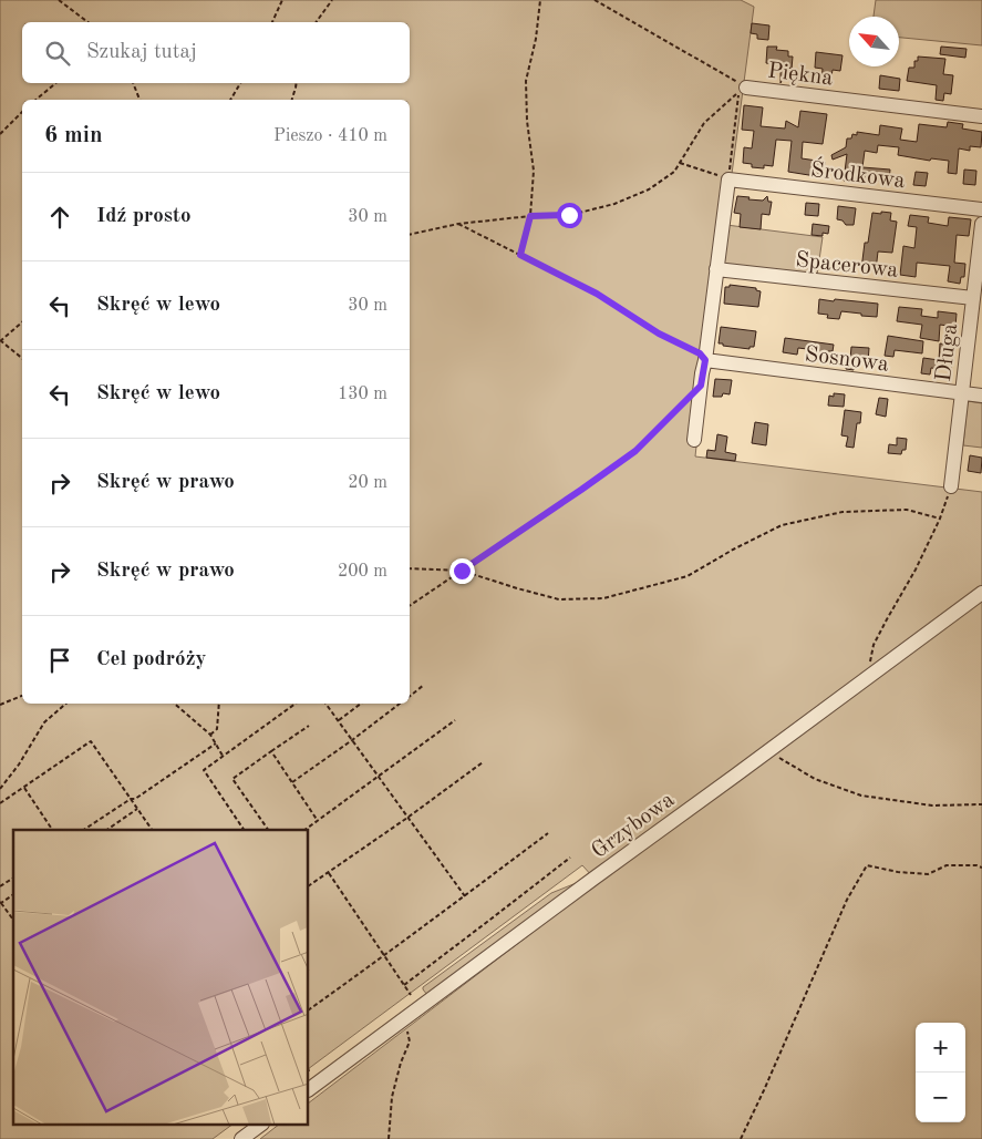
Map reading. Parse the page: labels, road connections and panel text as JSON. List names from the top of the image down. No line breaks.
{"streets":{"street":["Piękna","Środkowa","Spacerowa","Długa","Sosnowa","Grzybowa"]},"crossings":[["Spacerowa","Długa"],["Długa","Sosnowa"]],"north":"top left","page":{"search":"Szukaj tutaj","heading":["6 min","Pieszo · 410 m"],"list":[["Idź prosto","30 m"],["Skręć w lewo","30 m"],["Skręć w lewo","130 m"],["Skręć w prawo","20 m"],["Skręć w prawo","200 m"],"Cel podróży"],"map_buttons":["+","−"]}}
